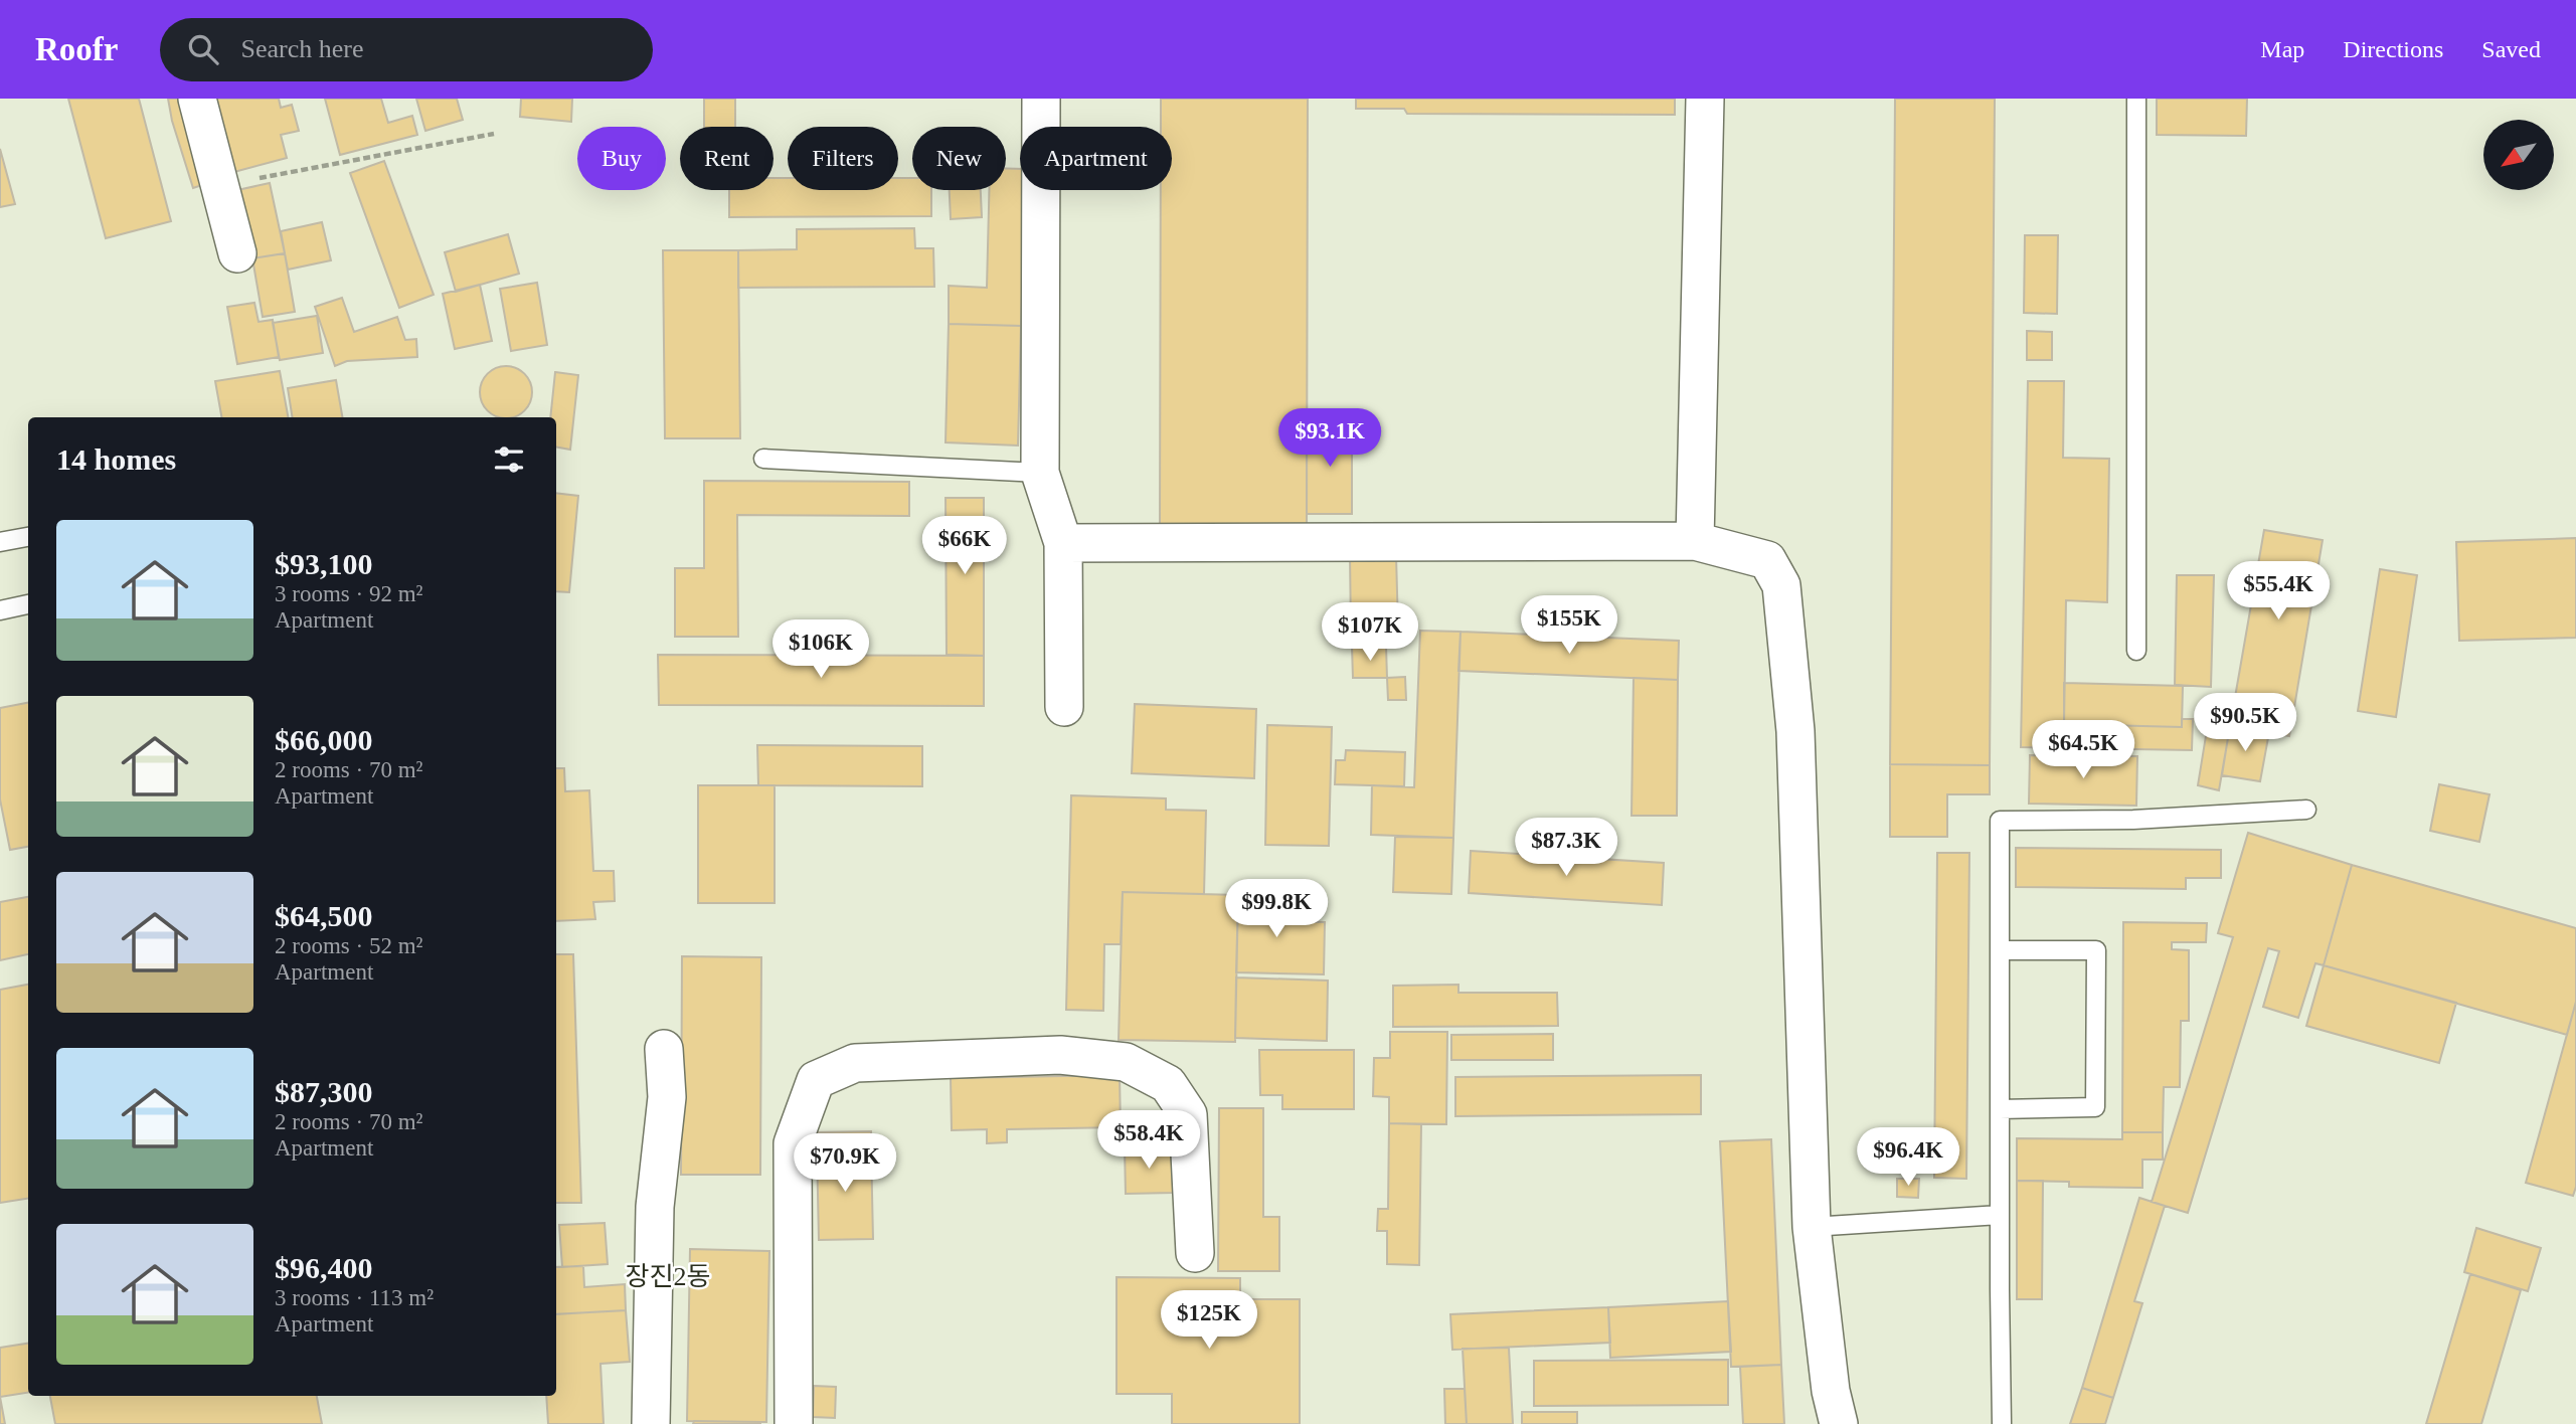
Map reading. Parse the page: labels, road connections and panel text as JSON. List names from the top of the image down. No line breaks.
{"districts":["장진2동"],"north":"bottom left","page":{"header":"Roofr","search":"Search here","nav":["Map","Directions","Saved"],"chip":["Buy","Rent","Filters","New","Apartment"],"price":["$93.1K","$66K","$55.4K","$155K","$107K","$106K","$90.5K","$64.5K","$87.3K","$99.8K","$58.4K","$96.4K","$70.9K","$125K"],"heading":"14 homes","list":[{"name":"$93,100","note":"3 rooms · 92 m² · Apartment"},{"name":"$66,000","note":"2 rooms · 70 m² · Apartment"},{"name":"$64,500","note":"2 rooms · 52 m² · Apartment"},{"name":"$87,300","note":"2 rooms · 70 m² · Apartment"},{"name":"$96,400","note":"3 rooms · 113 m² · Apartment"}]}}
